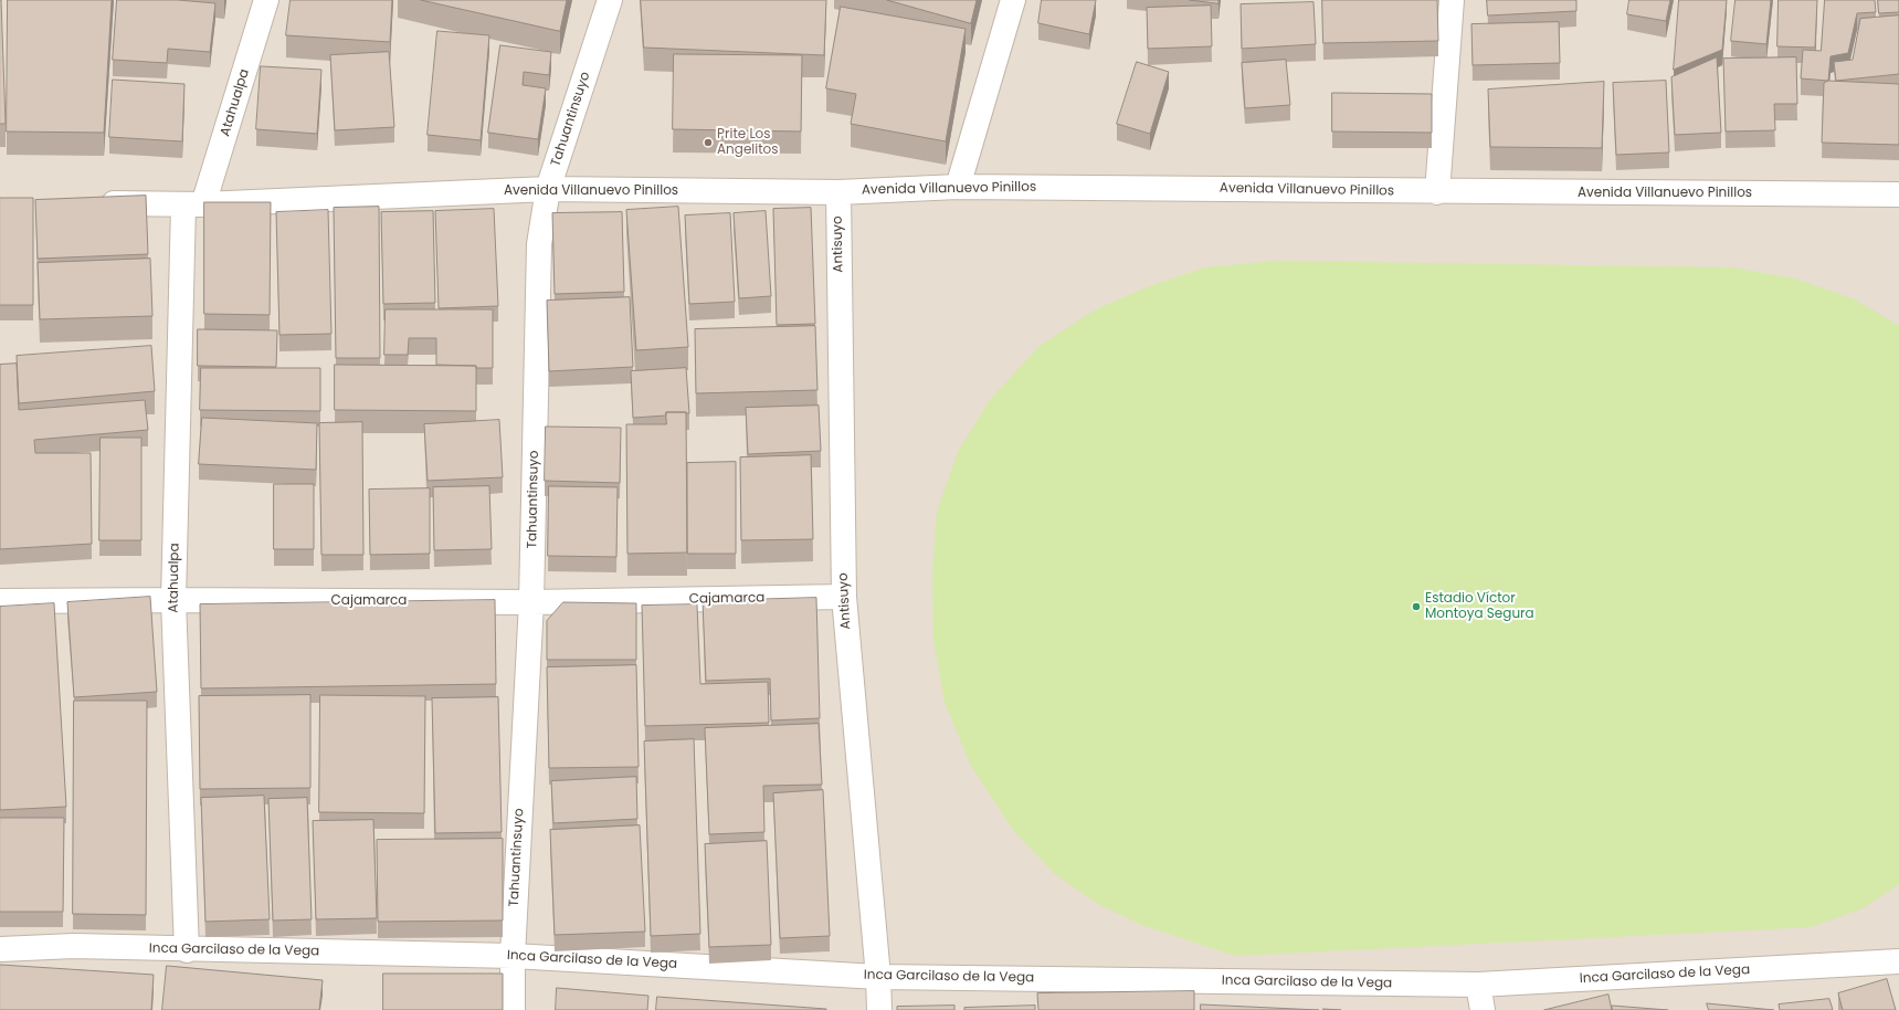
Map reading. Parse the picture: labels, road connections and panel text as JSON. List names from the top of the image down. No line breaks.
{"streets":{"street":["Atahualpa","Tahuantinsuyo","Avenida Villanuevo Pinillos","Antisuyo","Cajamarca","Inca Garcilaso de la Vega"]},"crossings":[["Atahualpa","Avenida Villanuevo Pinillos"],["Atahualpa","Cajamarca"],["Atahualpa","Inca Garcilaso de la Vega"],["Tahuantinsuyo","Avenida Villanuevo Pinillos"],["Tahuantinsuyo","Cajamarca"],["Tahuantinsuyo","Inca Garcilaso de la Vega"],["Avenida Villanuevo Pinillos","Antisuyo"],["Antisuyo","Cajamarca"],["Antisuyo","Inca Garcilaso de la Vega"]],"places":["Prite Los Angelitos","Estadio Víctor Montoya Segura"]}
